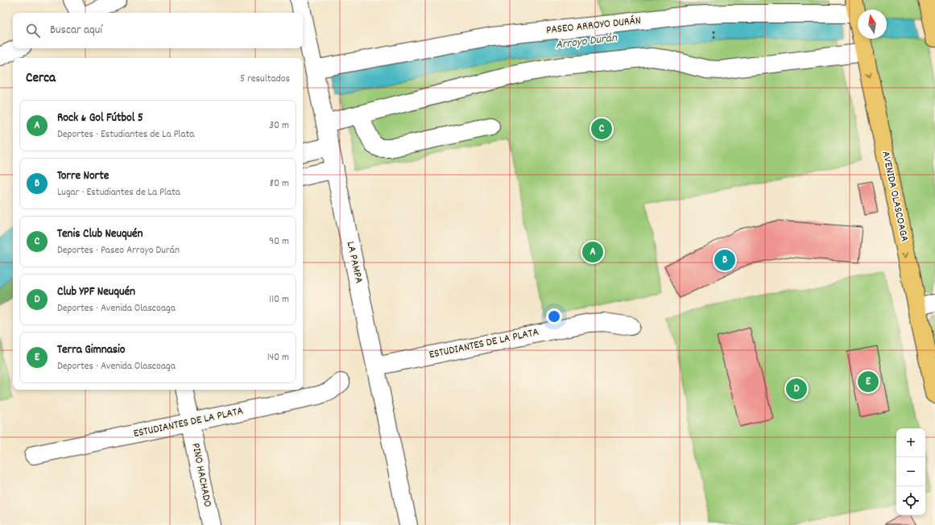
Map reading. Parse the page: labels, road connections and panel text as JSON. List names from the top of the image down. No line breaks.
{"streets":{"main road":["AVENIDA OLASCOAGA"],"street":["PASEO ARROYO DURÁN","LA PAMPA","ESTUDIANTES DE LA PLATA","PINO HACHADO"]},"crossings":[["PASEO ARROYO DURÁN","AVENIDA OLASCOAGA"],["PASEO ARROYO DURÁN","LA PAMPA"],["LA PAMPA","ESTUDIANTES DE LA PLATA"],["ESTUDIANTES DE LA PLATA","PINO HACHADO"]],"one_way":["AVENIDA OLASCOAGA"],"water":["Arroyo Durán"],"north":"top","page":{"search":"Buscar aquí","heading":["Cerca","5 resultados"],"list":[{"mark":"A","name":"Rock & Gol Fútbol 5","note":"Deportes · Estudiantes de La Plata","value":"30 m"},{"mark":"B","name":"Torre Norte","note":"Lugar · Estudiantes de La Plata","value":"80 m"},{"mark":"C","name":"Tenis Club Neuquén","note":"Deportes · Paseo Arroyo Durán","value":"90 m"},{"mark":"D","name":"Club YPF Neuquén","note":"Deportes · Avenida Olascoaga","value":"110 m"},{"mark":"E","name":"Terra Gimnasio","note":"Deportes · Avenida Olascoaga","value":"140 m"}],"pins":["C","A","B","E","D"],"map_buttons":["+","−"]}}
